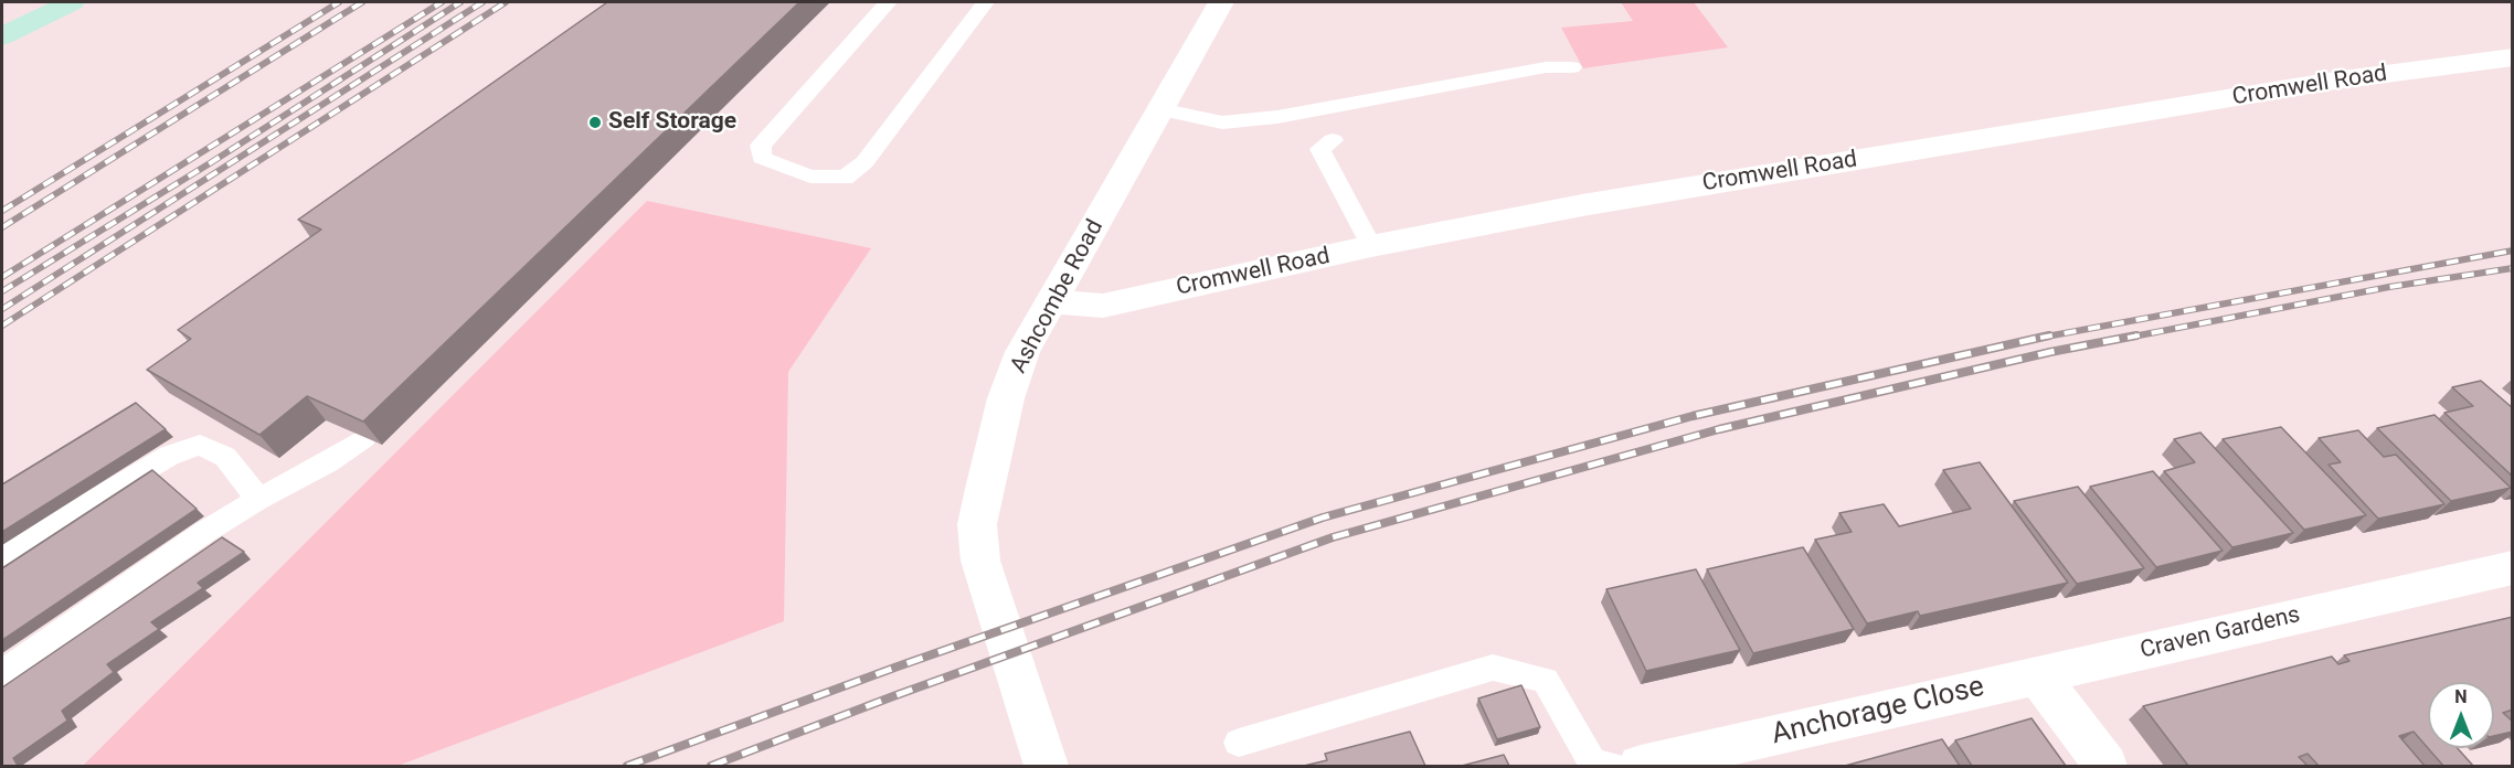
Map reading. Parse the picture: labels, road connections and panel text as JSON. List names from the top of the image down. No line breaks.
{"streets":{"street":["Cromwell Road","Ashcombe Road","Craven Gardens","Anchorage Close"]},"crossings":[["Cromwell Road","Ashcombe Road"],["Craven Gardens","Anchorage Close"]],"places":["Self Storage"],"north":"top"}
